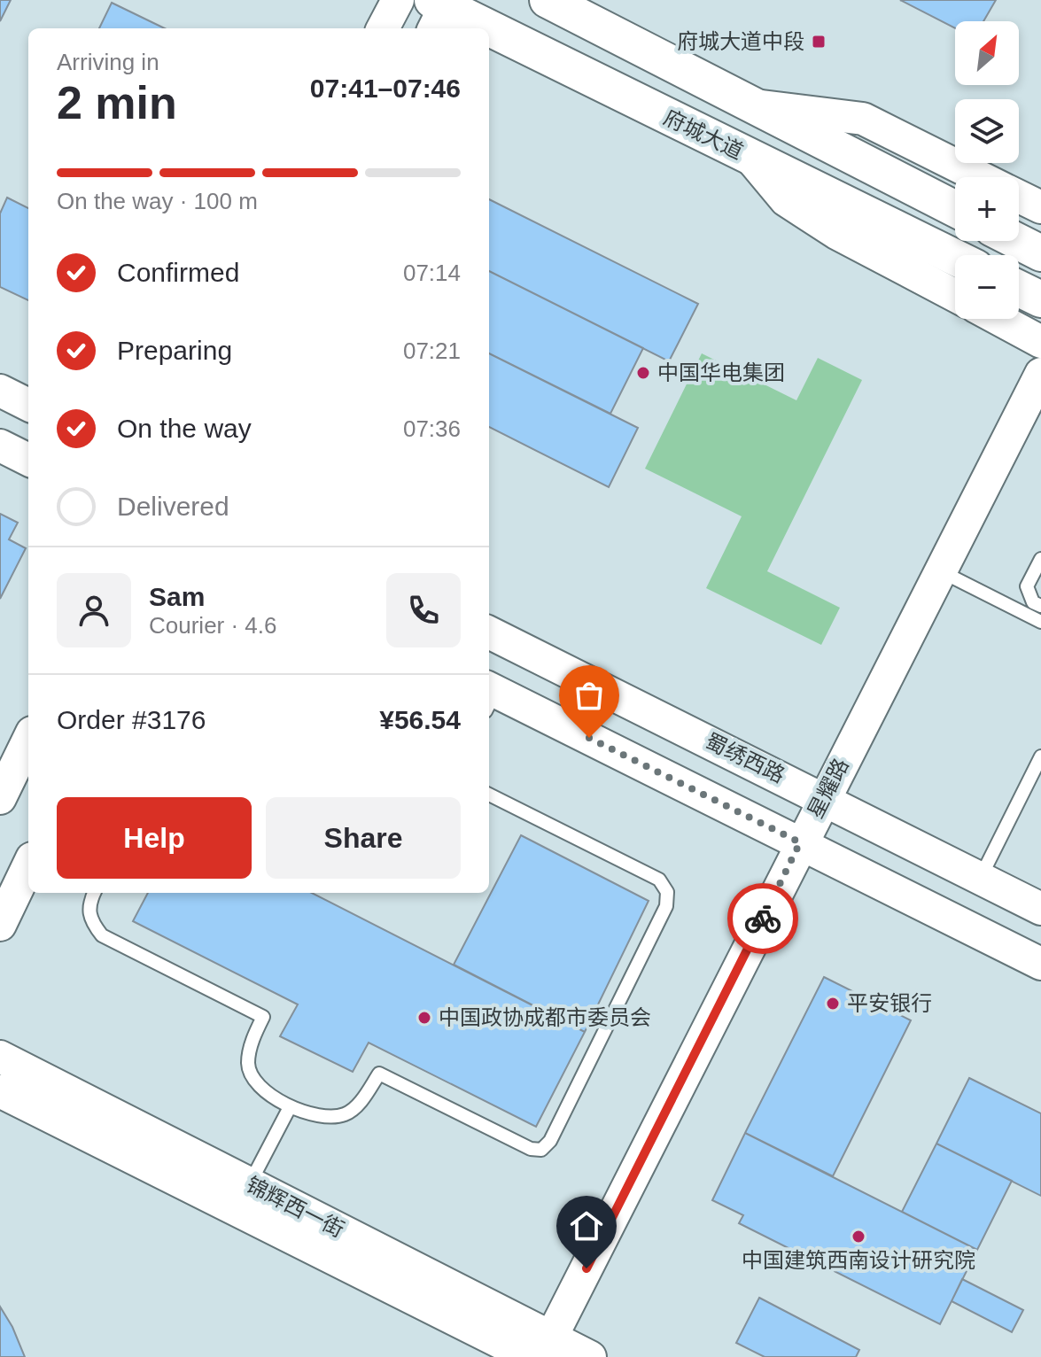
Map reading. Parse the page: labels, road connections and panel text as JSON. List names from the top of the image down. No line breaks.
{"streets":{"main road":["府城大道"],"street":["蜀绣西路","星耀路","锦辉西一街"]},"crossings":[["蜀绣西路","星耀路"],["星耀路","锦辉西一街"]],"places":{"transit":["府城大道中段"],"other":["中国华电集团","平安银行","中国政协成都市委员会","中国建筑西南设计研究院"]},"north":"top right","page":{"map_buttons":["+","−"],"heading":["2 min","Arriving in","07:41–07:46"],"panel":["Sam","Courier · 4.6","Order #3176","¥56.54"],"bar":"On the way · 100 m","list":[["Confirmed","07:14"],["Preparing","07:21"],["On the way","07:36"],"Delivered"],"buttons":["Help","Share"]}}
